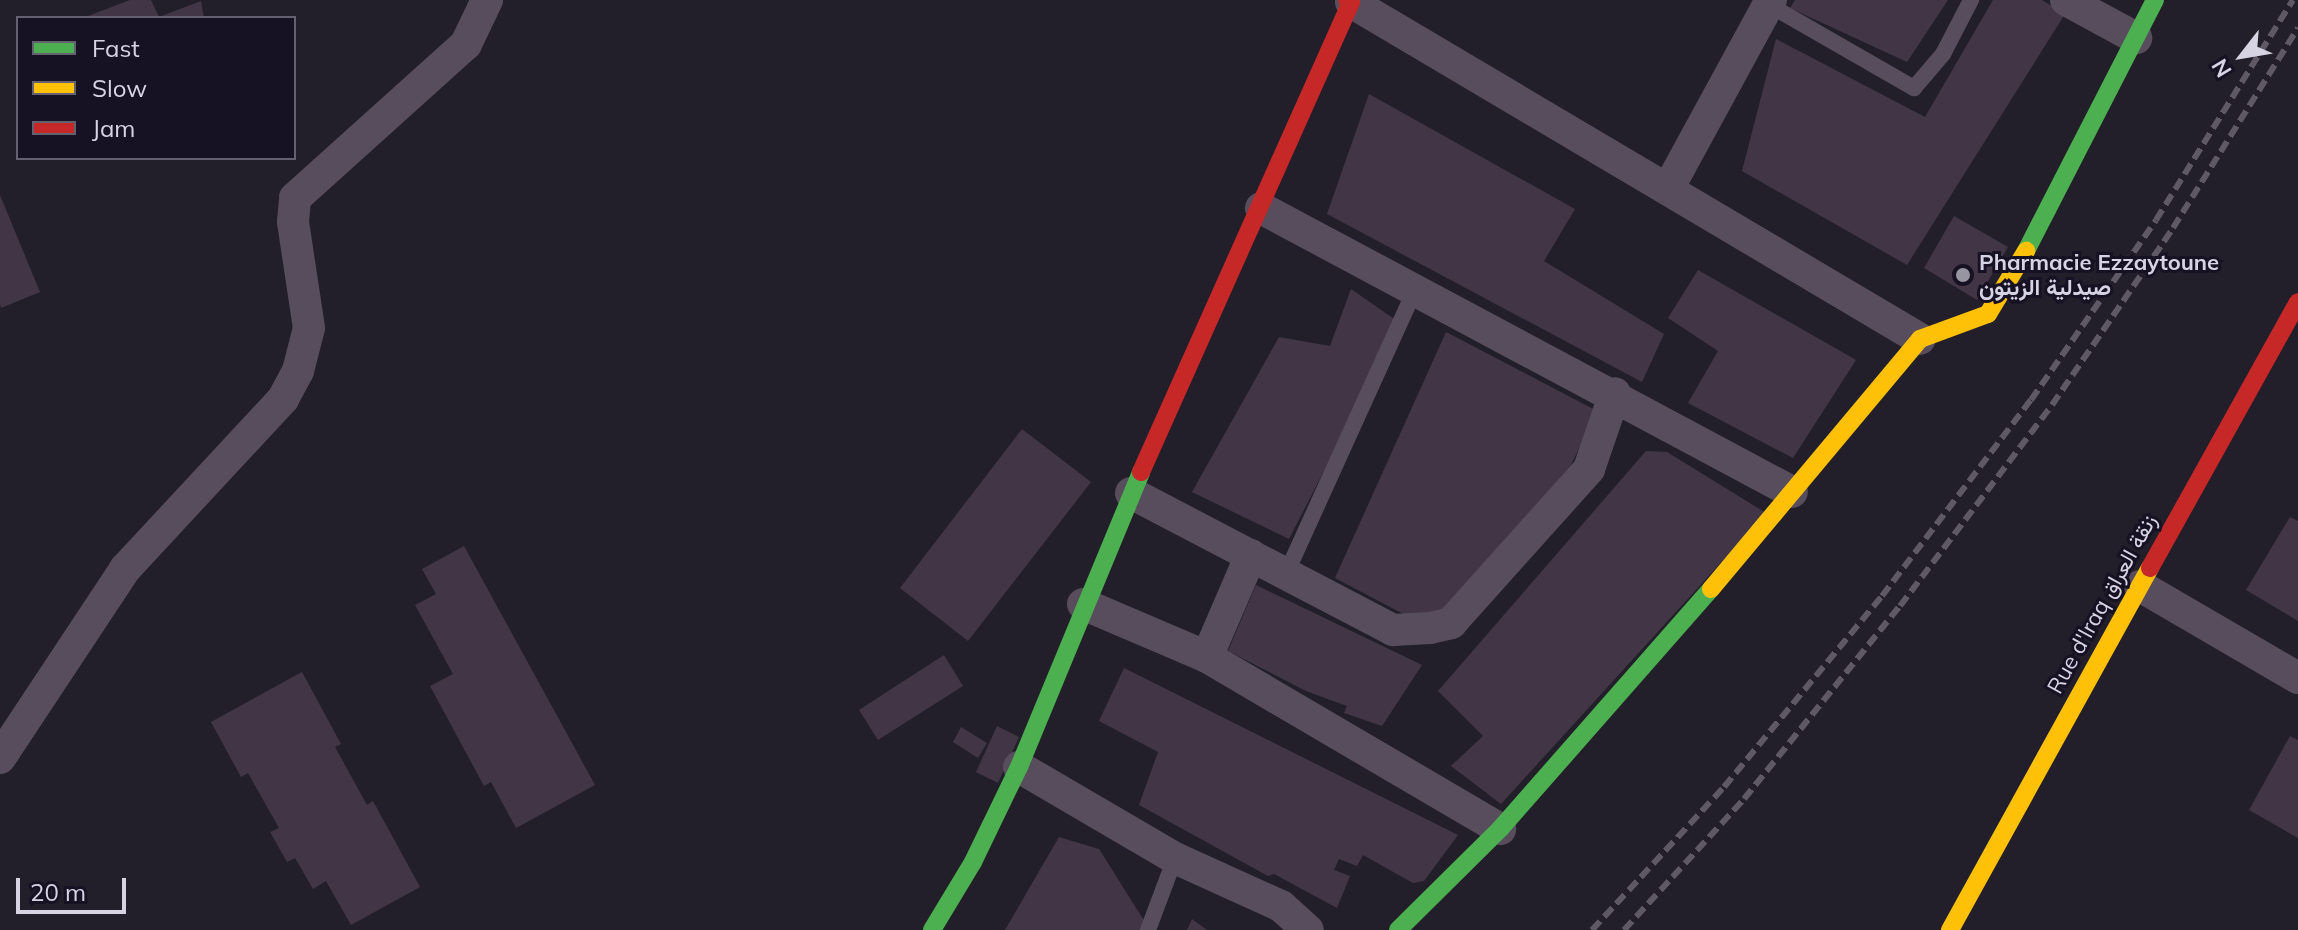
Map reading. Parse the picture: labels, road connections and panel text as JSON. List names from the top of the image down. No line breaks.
{"streets":{"street":["Rue d'Iraq زنقة العراق"]},"places":["Pharmacie Ezzaytoune صيدلية الزيتون"],"legend":["Fast","Slow","Jam"],"scale_bar":"20 m","north":"bottom left"}
